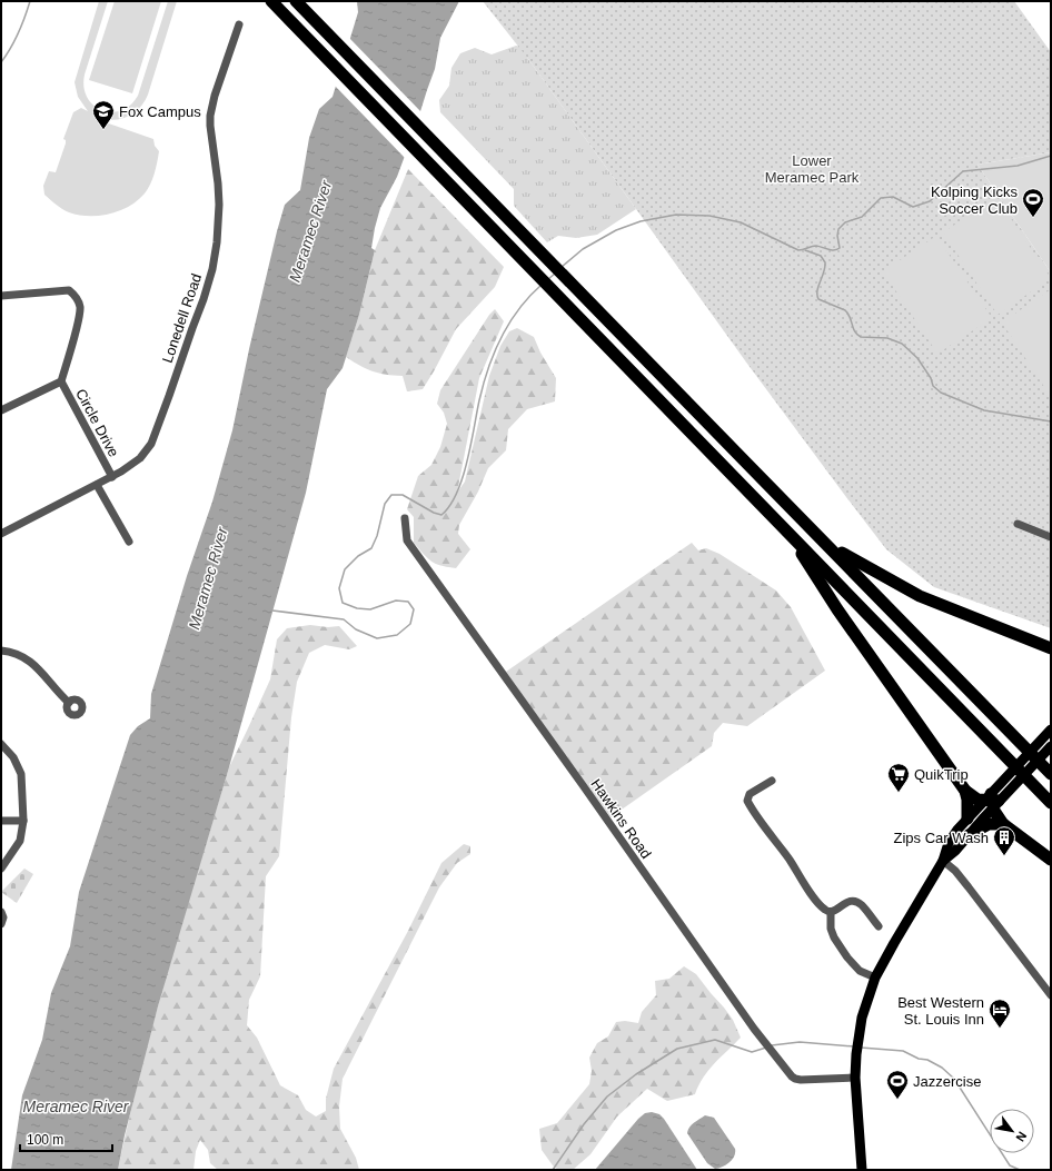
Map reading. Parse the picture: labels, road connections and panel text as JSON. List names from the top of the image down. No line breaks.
{"streets":{"street":["Lonedell Road","Circle Drive","Hawkins Road"]},"crossings":[["Lonedell Road","Circle Drive"]],"water":["Meramec River"],"parks":["Lower Meramec Park"],"places":{"school or university":["Fox Campus"],"sports":["Kolping Kicks Soccer Club","Jazzercise"],"supermarket":["QuikTrip"],"building":["Zips Car Wash"],"hotel":["Best Western St. Louis Inn"]},"scale_bar":"100 m","north":"bottom right"}
